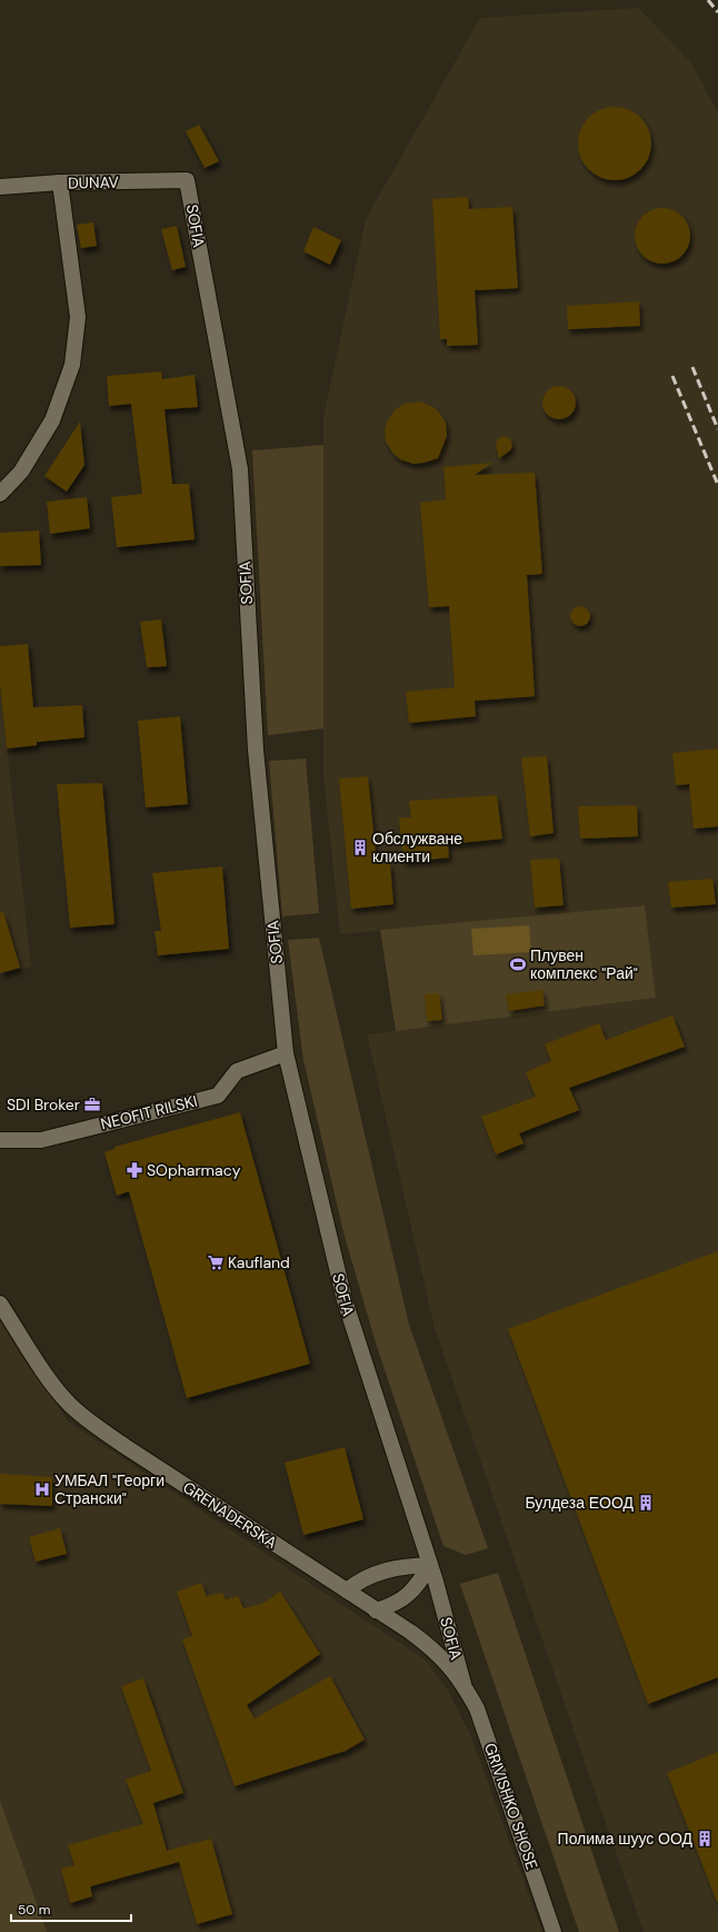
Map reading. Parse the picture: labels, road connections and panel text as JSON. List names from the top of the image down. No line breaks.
{"streets":{"street":["DUNAV","SOFIA","NEOFIT RILSKI","GRENADERSKA","GRIVISHKO SHOSE"]},"crossings":[["DUNAV","SOFIA"],["SOFIA","NEOFIT RILSKI"],["SOFIA","GRENADERSKA"],["SOFIA","GRIVISHKO SHOSE"],["GRENADERSKA","GRIVISHKO SHOSE"]],"places":{"building":["Обслужване клиенти","Булдеза ЕООД","Полима шуус ООД"],"sports":["Плувен комплекс \"Рай\""],"office":["SDI Broker"],"pharmacy":["SOpharmacy"],"supermarket":["Kaufland"],"hospital":["УМБАЛ \"Георги Странски\""]},"scale_bar":"50 m"}
